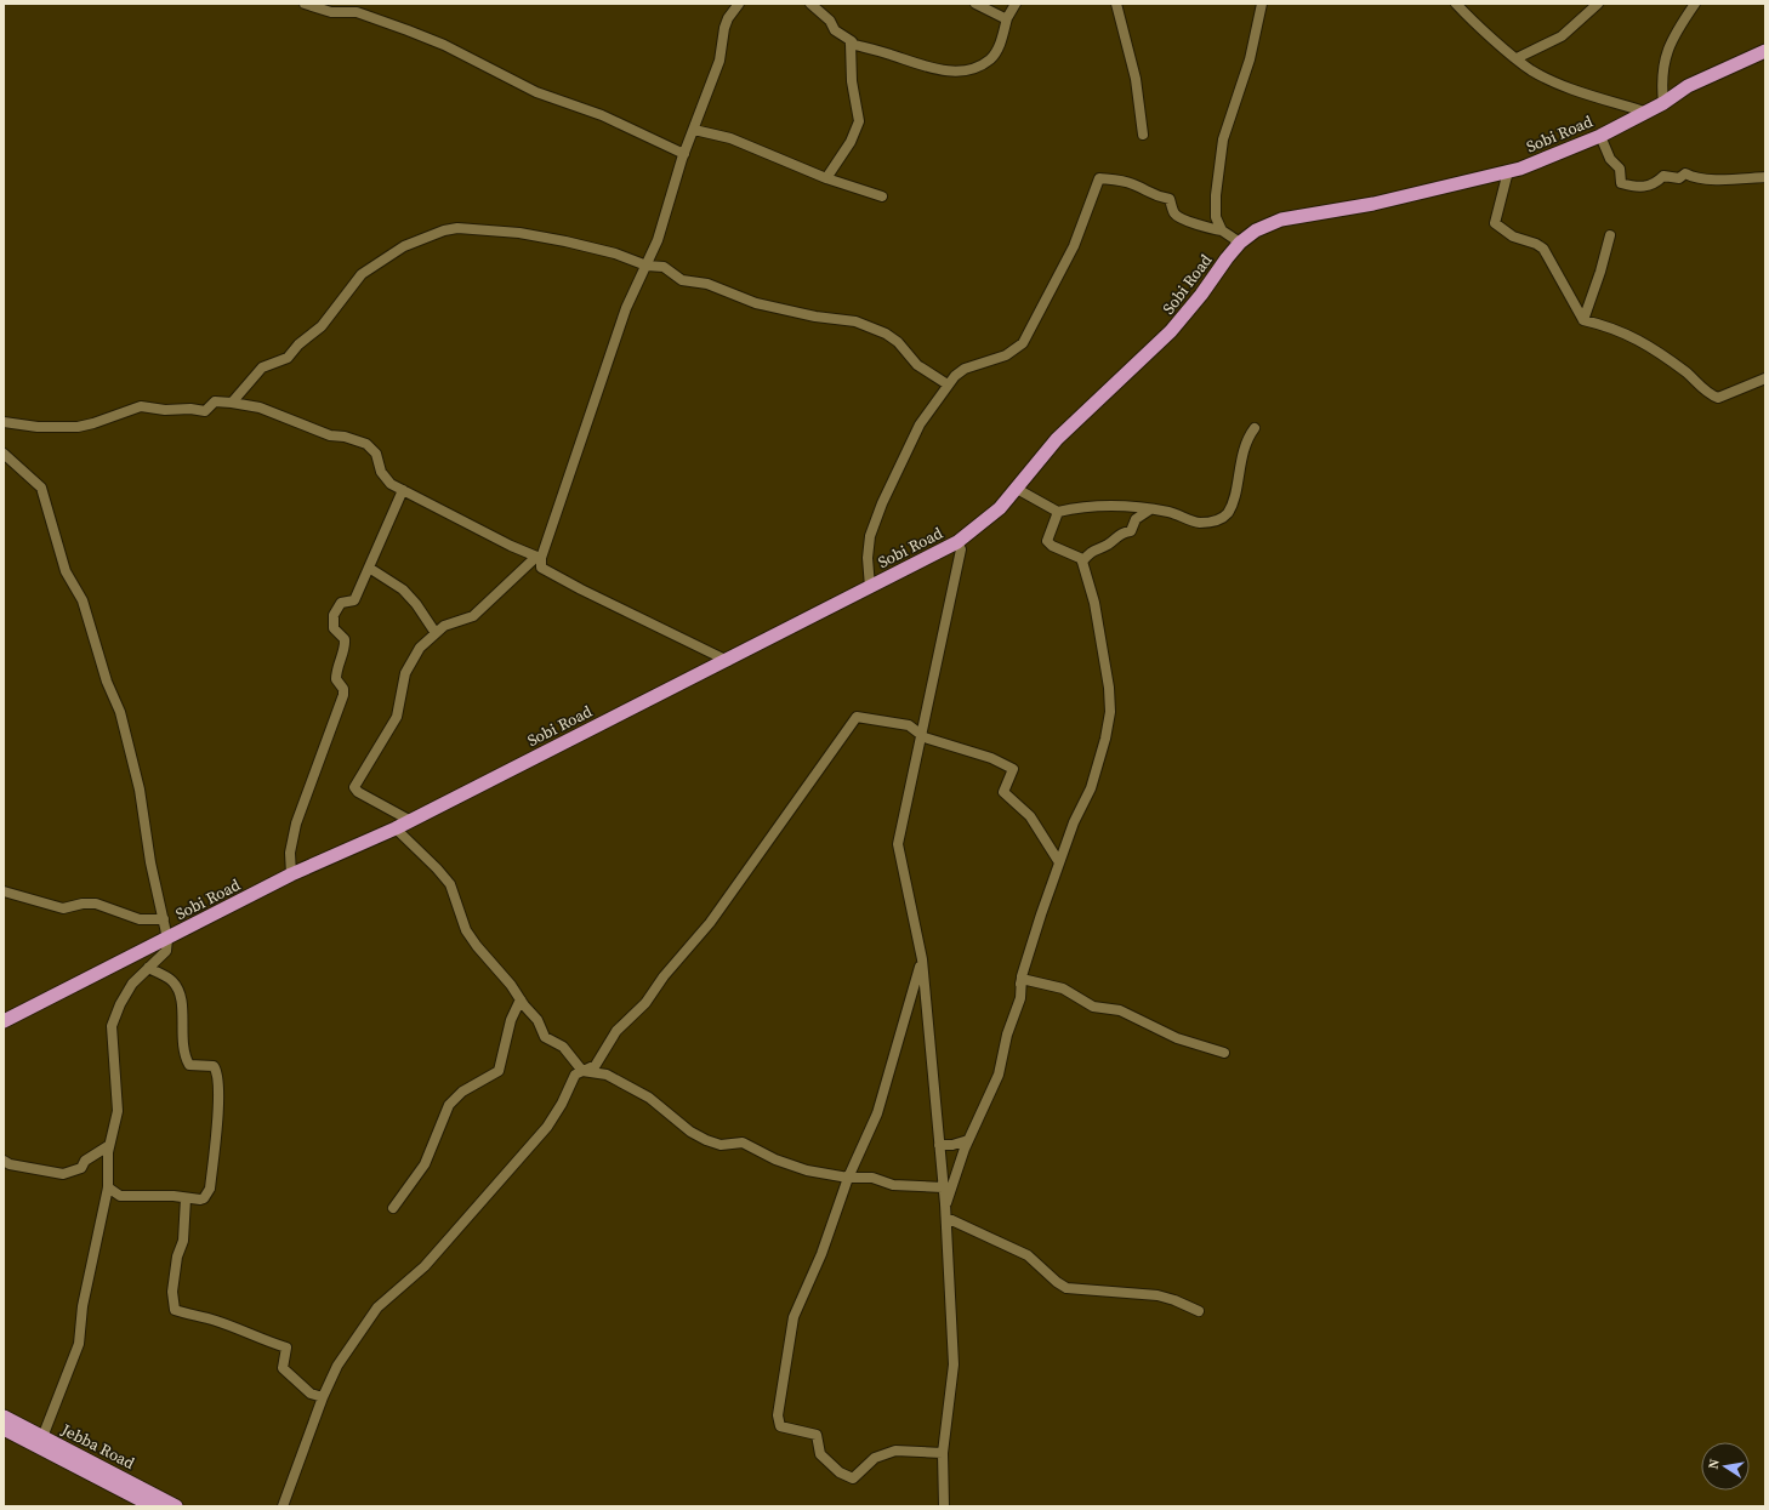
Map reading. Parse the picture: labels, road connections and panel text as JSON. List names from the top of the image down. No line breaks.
{"streets":{"highway":["Sobi Road","Jebba Road"]},"north":"left"}
